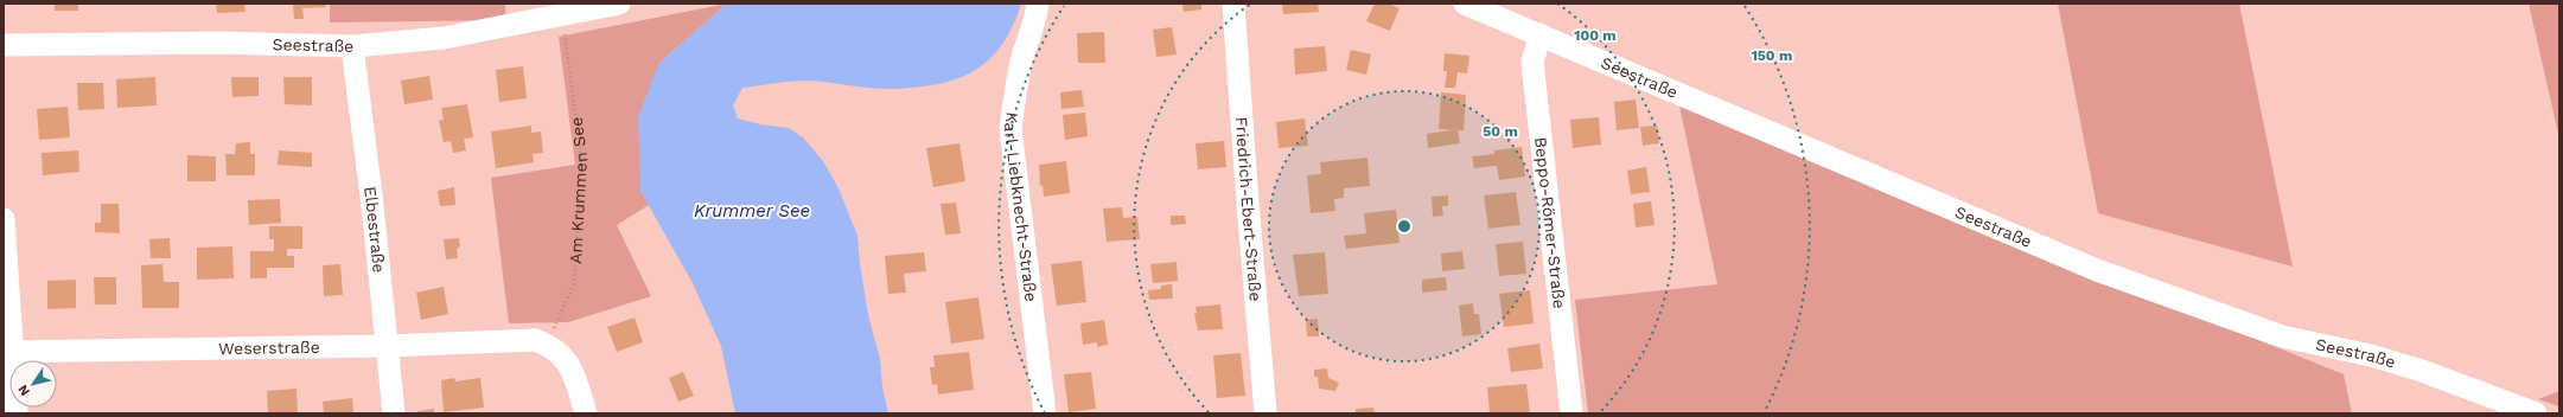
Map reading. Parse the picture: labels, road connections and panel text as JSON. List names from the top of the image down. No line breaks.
{"streets":{"street":["Seestraße","Karl-Liebknecht-Straße","Friedrich-Ebert-Straße","Beppo-Römer-Straße","Elbestraße","Weserstraße"],"path":["Am Krummen See"]},"crossings":[["Seestraße","Beppo-Römer-Straße"],["Seestraße","Elbestraße"],["Am Krummen See","Weserstraße"],["Elbestraße","Weserstraße"]],"water":["Krummer See"],"north":"bottom left","rings":["100 m","150 m","50 m"]}
